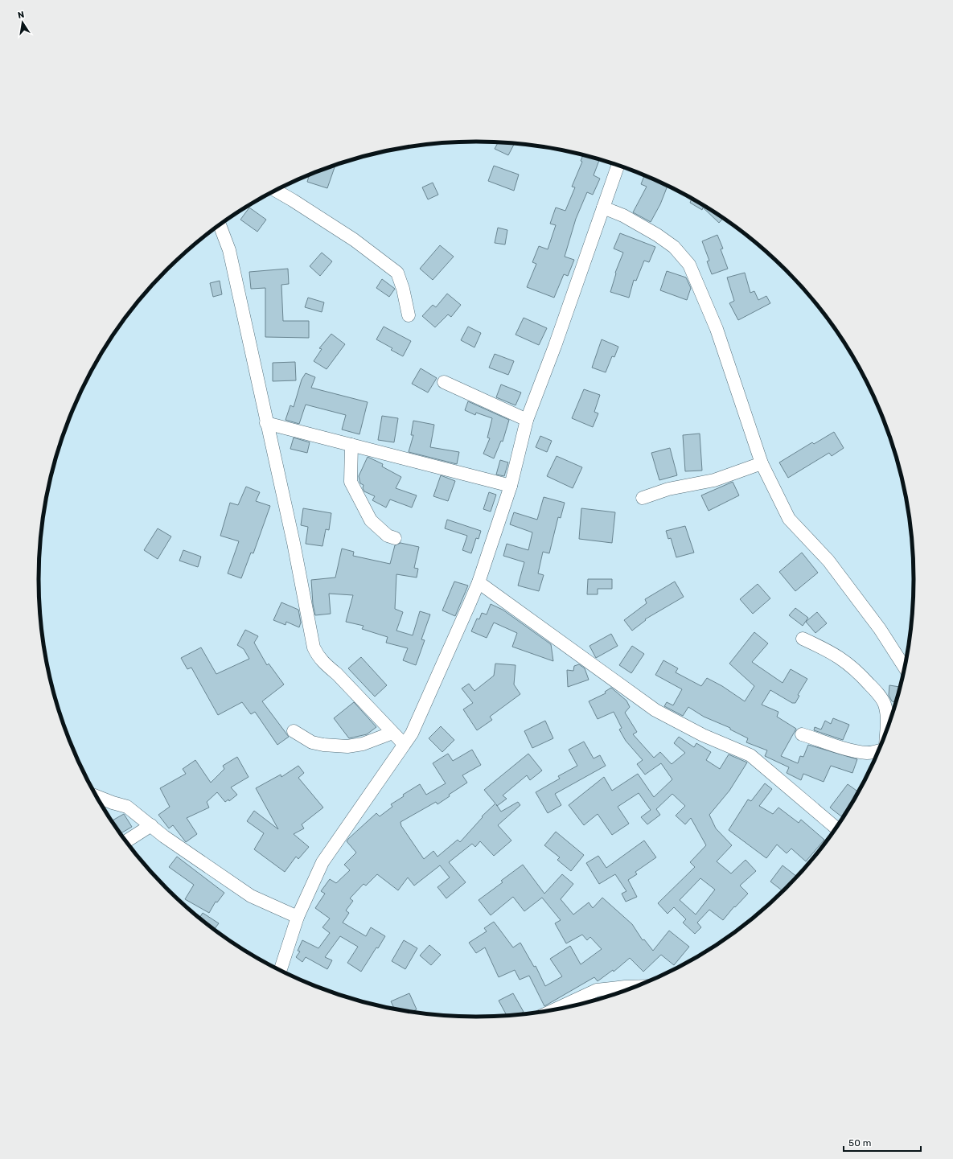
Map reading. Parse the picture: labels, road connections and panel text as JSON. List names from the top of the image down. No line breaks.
{"scale_bar":"50 m","north":"top"}
